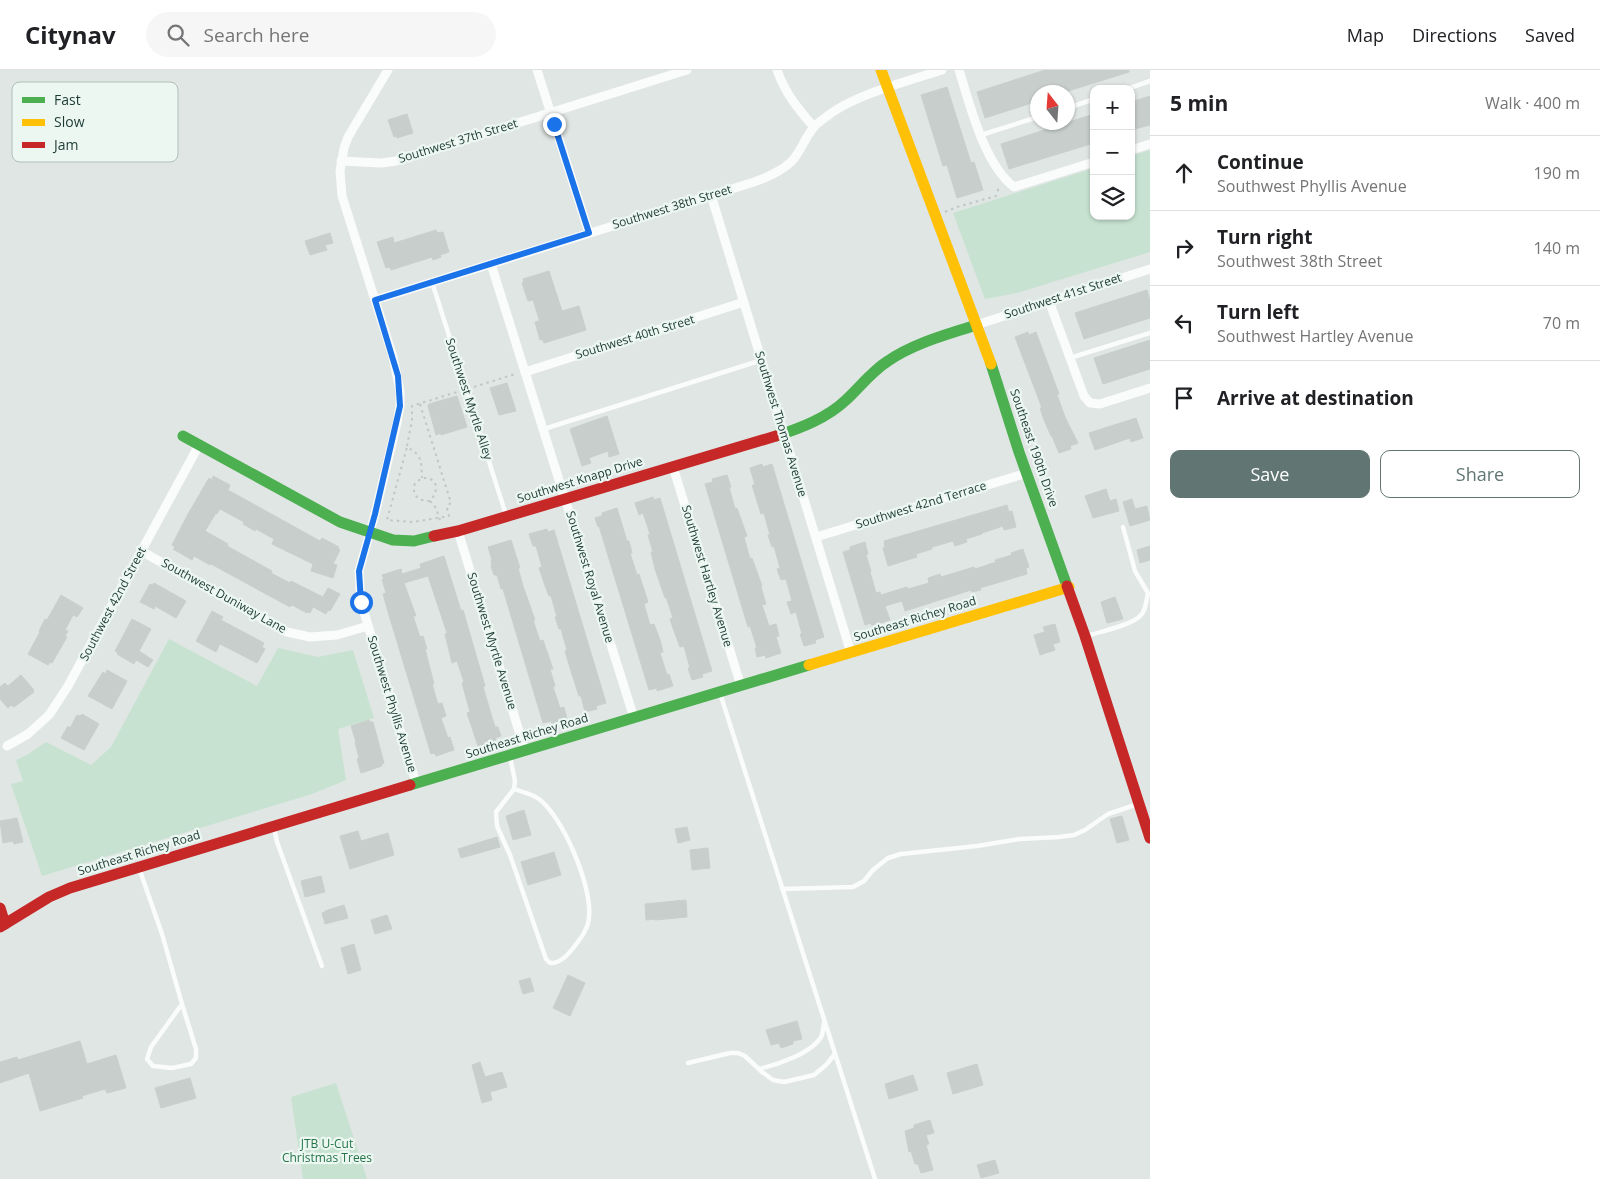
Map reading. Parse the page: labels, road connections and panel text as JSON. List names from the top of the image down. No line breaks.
{"streets":{"main road":["Southeast 190th Drive","Southwest Knapp Drive","Southeast Richey Road"],"street":["Southwest 37th Street","Southwest 38th Street","Southwest 41st Street","Southwest 40th Street","Southwest Thomas Avenue","Southwest 42nd Terrace","Southwest Hartley Avenue","Southwest Royal Avenue","Southwest Duniway Lane","Southwest 42nd Street","Southwest Myrtle Avenue","Southwest Phyllis Avenue"],"lane":["Southwest Myrtle Alley"]},"crossings":[["Southwest 37th Street","Southwest Phyllis Avenue"],["Southwest 38th Street","Southwest Myrtle Alley"],["Southwest 38th Street","Southwest Thomas Avenue"],["Southwest 38th Street","Southeast 190th Drive"],["Southwest 38th Street","Southwest Royal Avenue"],["Southwest 38th Street","Southwest Phyllis Avenue"],["Southwest 41st Street","Southeast 190th Drive"],["Southwest 41st Street","Southwest Knapp Drive"],["Southwest 40th Street","Southwest Thomas Avenue"],["Southwest 40th Street","Southwest Royal Avenue"],["Southwest Myrtle Alley","Southwest Knapp Drive"],["Southwest Thomas Avenue","Southwest Knapp Drive"],["Southwest Thomas Avenue","Southwest 42nd Terrace"],["Southwest Thomas Avenue","Southeast Richey Road"],["Southeast 190th Drive","Southwest Knapp Drive"],["Southeast 190th Drive","Southwest 42nd Terrace"],["Southeast 190th Drive","Southeast Richey Road"],["Southwest Knapp Drive","Southwest Hartley Avenue"],["Southwest Knapp Drive","Southwest Royal Avenue"],["Southwest Knapp Drive","Southwest 42nd Street"],["Southwest Knapp Drive","Southwest Myrtle Avenue"],["Southwest Knapp Drive","Southwest Phyllis Avenue"],["Southwest Hartley Avenue","Southeast Richey Road"],["Southwest Royal Avenue","Southeast Richey Road"],["Southwest Duniway Lane","Southwest 42nd Street"],["Southwest Duniway Lane","Southwest Phyllis Avenue"],["Southeast Richey Road","Southwest Myrtle Avenue"],["Southeast Richey Road","Southwest Phyllis Avenue"]],"parks":["JTB U-Cut Christmas Trees"],"legend":["Fast","Slow","Jam"],"north":"top","page":{"header":"Citynav","search":"Search here","nav":["Map","Directions","Saved"],"heading":["5 min","Walk · 400 m"],"map_buttons":["+","−"],"list":[["Continue","Southwest Phyllis Avenue","190 m"],["Turn right","Southwest 38th Street","140 m"],["Turn left","Southwest Hartley Avenue","70 m"],"Arrive at destination"],"buttons":["Save","Share"]}}
